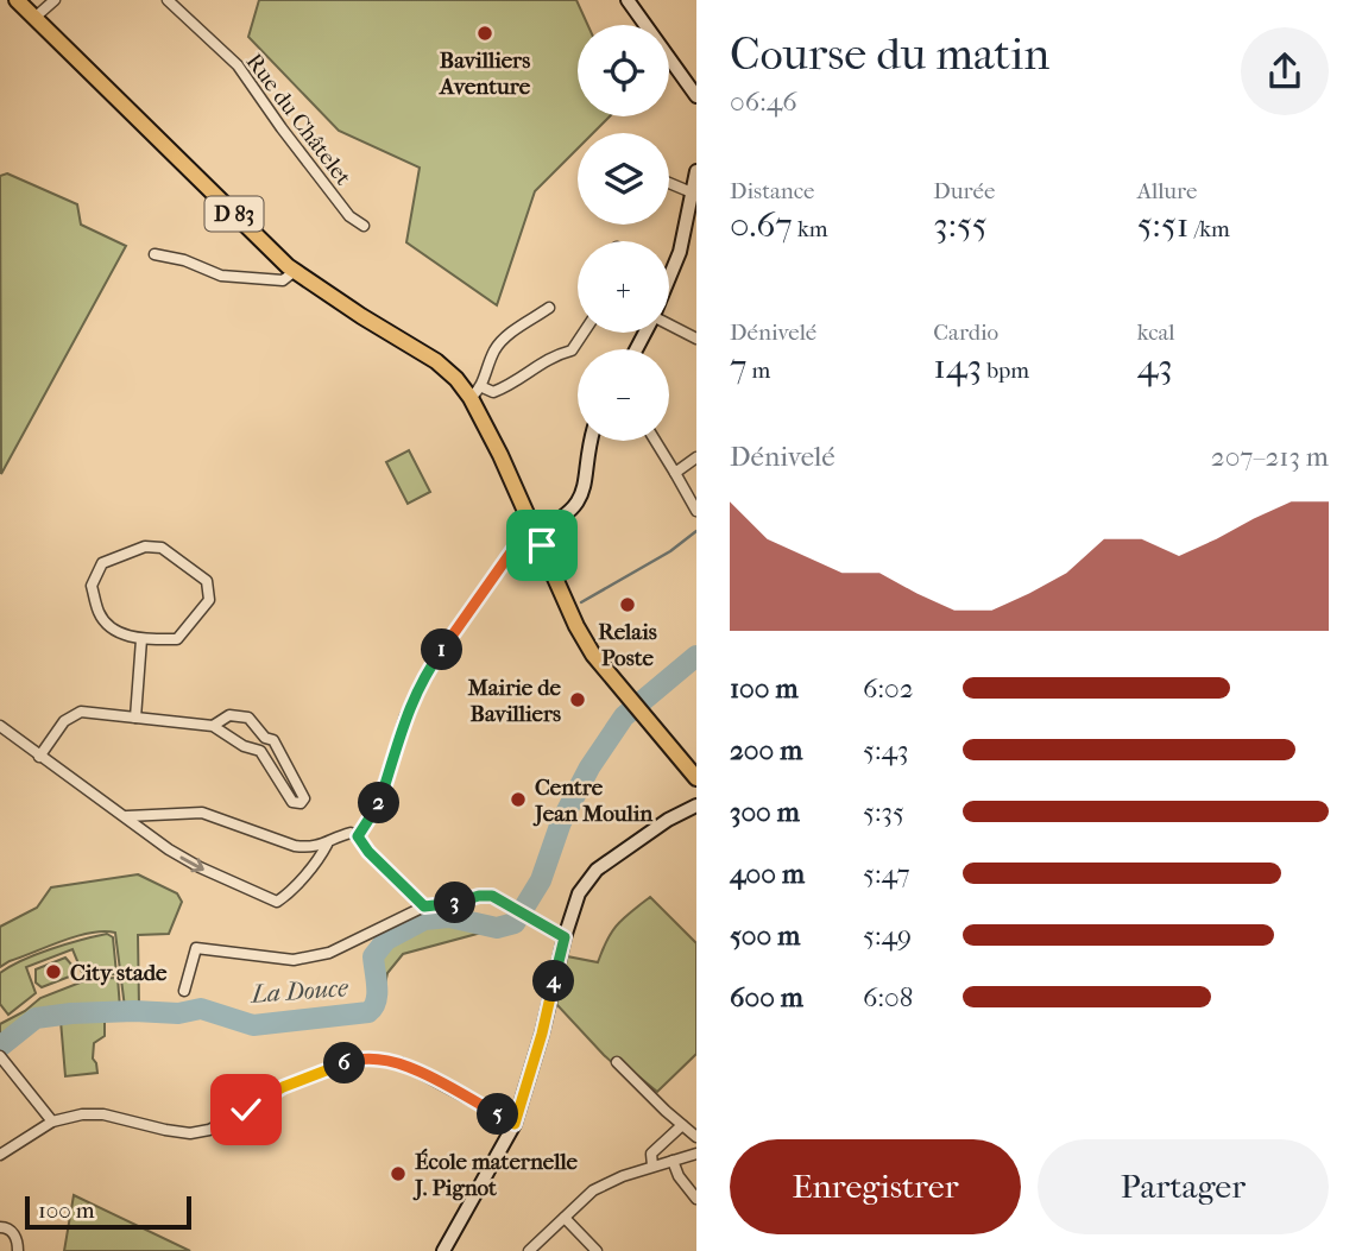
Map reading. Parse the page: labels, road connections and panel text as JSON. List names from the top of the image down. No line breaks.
{"streets":{"main road":["D 83"],"street":["Rue du Châtelet"]},"water":["La Douce"],"places":["Bavilliers Aventure","Relais Poste","Mairie de Bavilliers","Centre Jean Moulin","City stade","École maternelle J. Pignot"],"scale_bar":"100 m","page":{"heading":["Course du matin","06:46"],"map_buttons":["+","−"],"stats":[["Distance","0.67 km"],["Durée","3:55"],["Allure","5:51 /km"],["Dénivelé","7 m"],["Cardio","143 bpm"],["kcal","43"]],"chart":["Dénivelé","207–213 m"],"pins":["1","2","3","4","6","5"],"list":[{"name":"100 m","note":"6:02"},{"name":"200 m","note":"5:43"},{"name":"300 m","note":"5:35"},{"name":"400 m","note":"5:47"},{"name":"500 m","note":"5:49"},{"name":"600 m","note":"6:08"}],"buttons":["Enregistrer","Partager"],"scale":"100 m"}}
